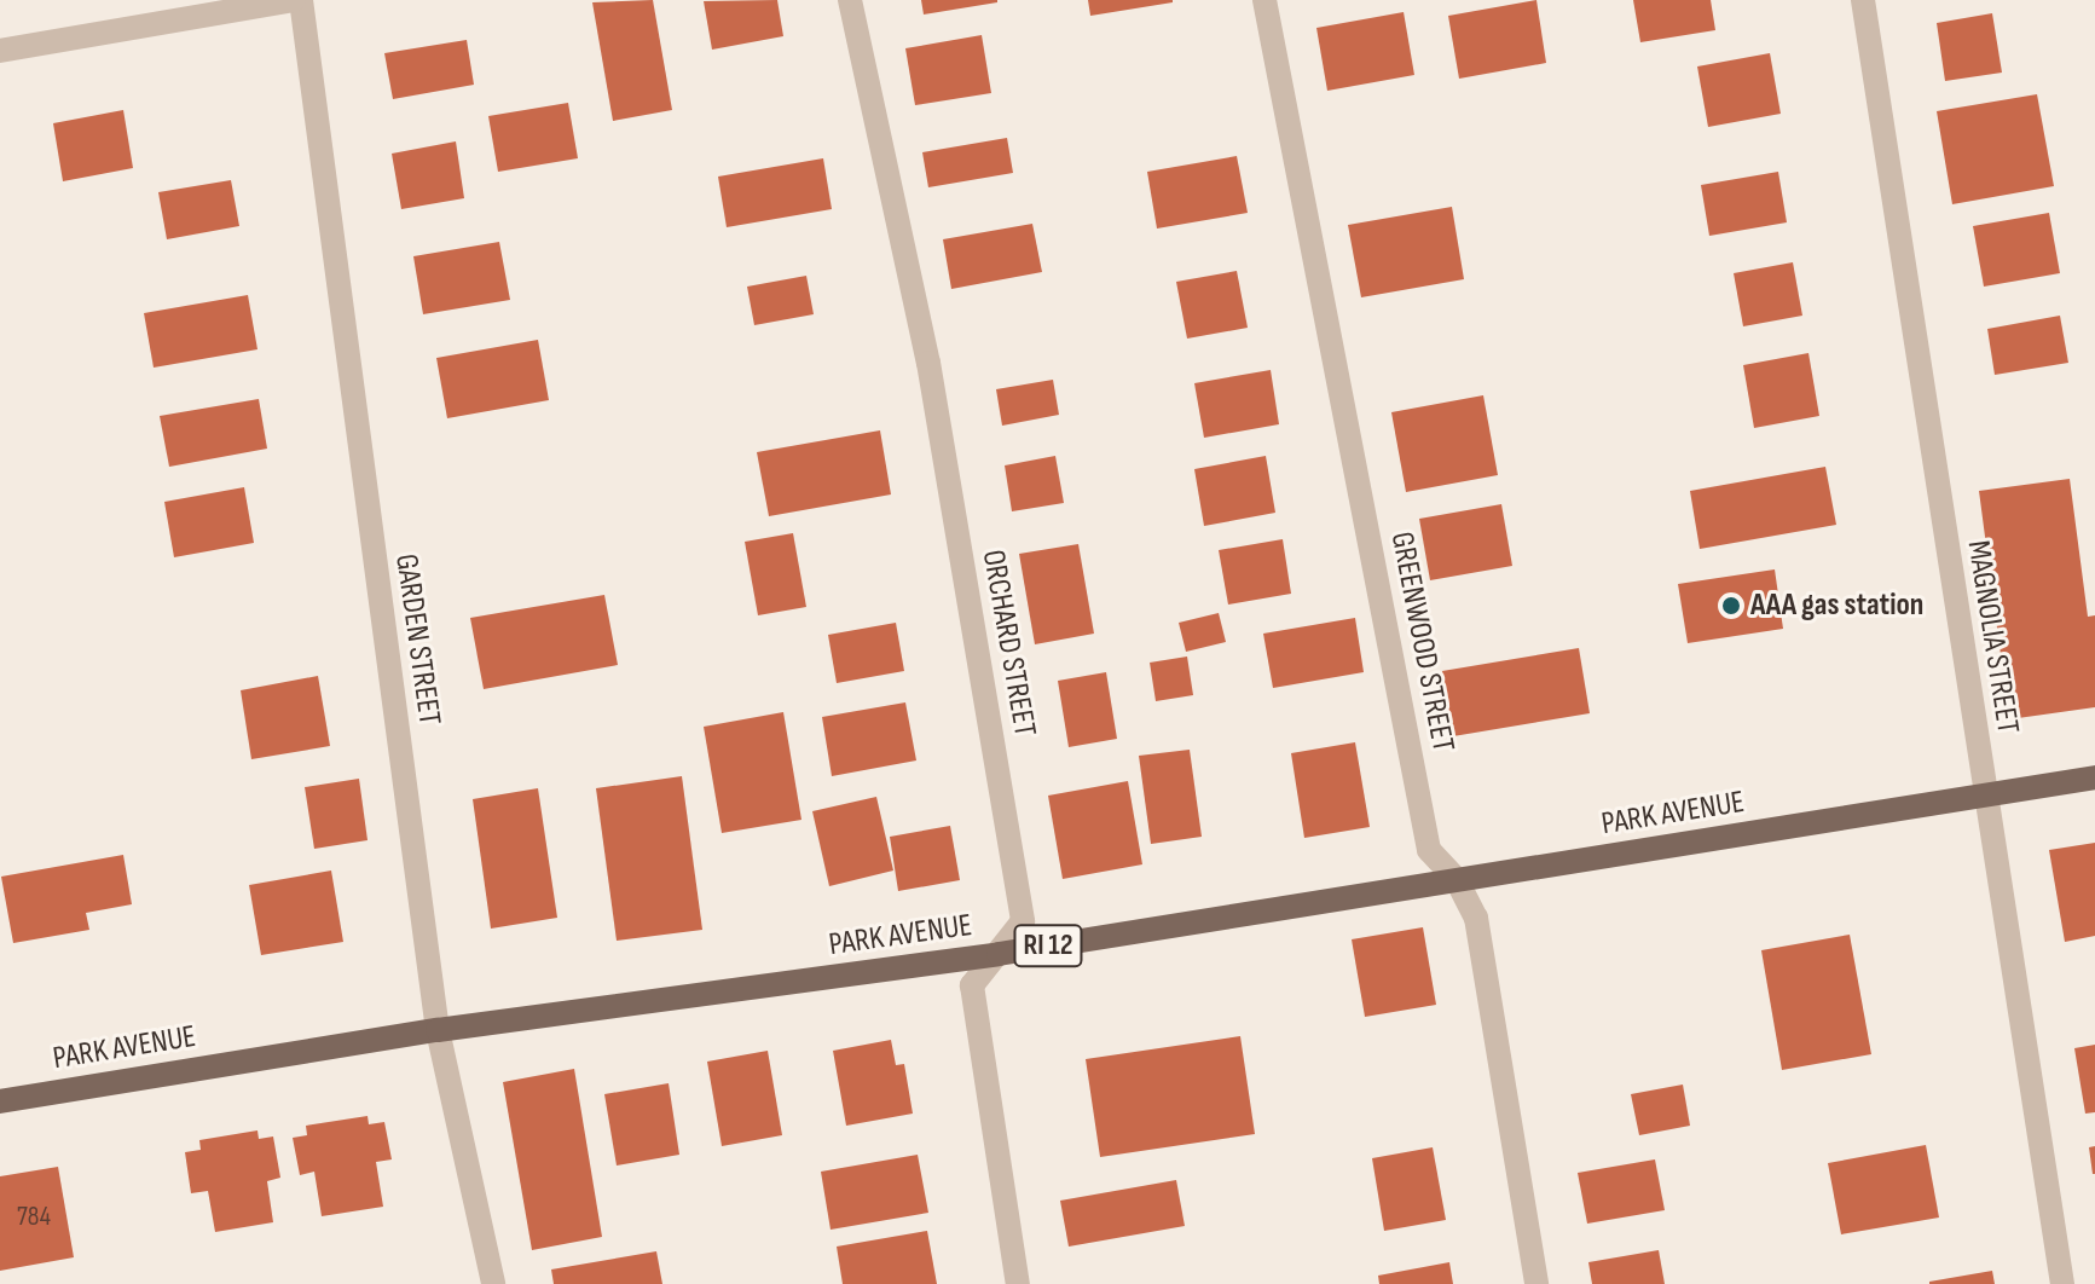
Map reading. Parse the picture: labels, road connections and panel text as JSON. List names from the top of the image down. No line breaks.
{"streets":{"main road":["PARK AVENUE","RI 12"],"street":["MAGNOLIA STREET","GARDEN STREET","GREENWOOD STREET","ORCHARD STREET"]},"crossings":[["MAGNOLIA STREET","PARK AVENUE"],["GARDEN STREET","PARK AVENUE"],["GREENWOOD STREET","PARK AVENUE"],["ORCHARD STREET","PARK AVENUE"]],"places":["AAA gas station"],"house_numbers":["784"]}
